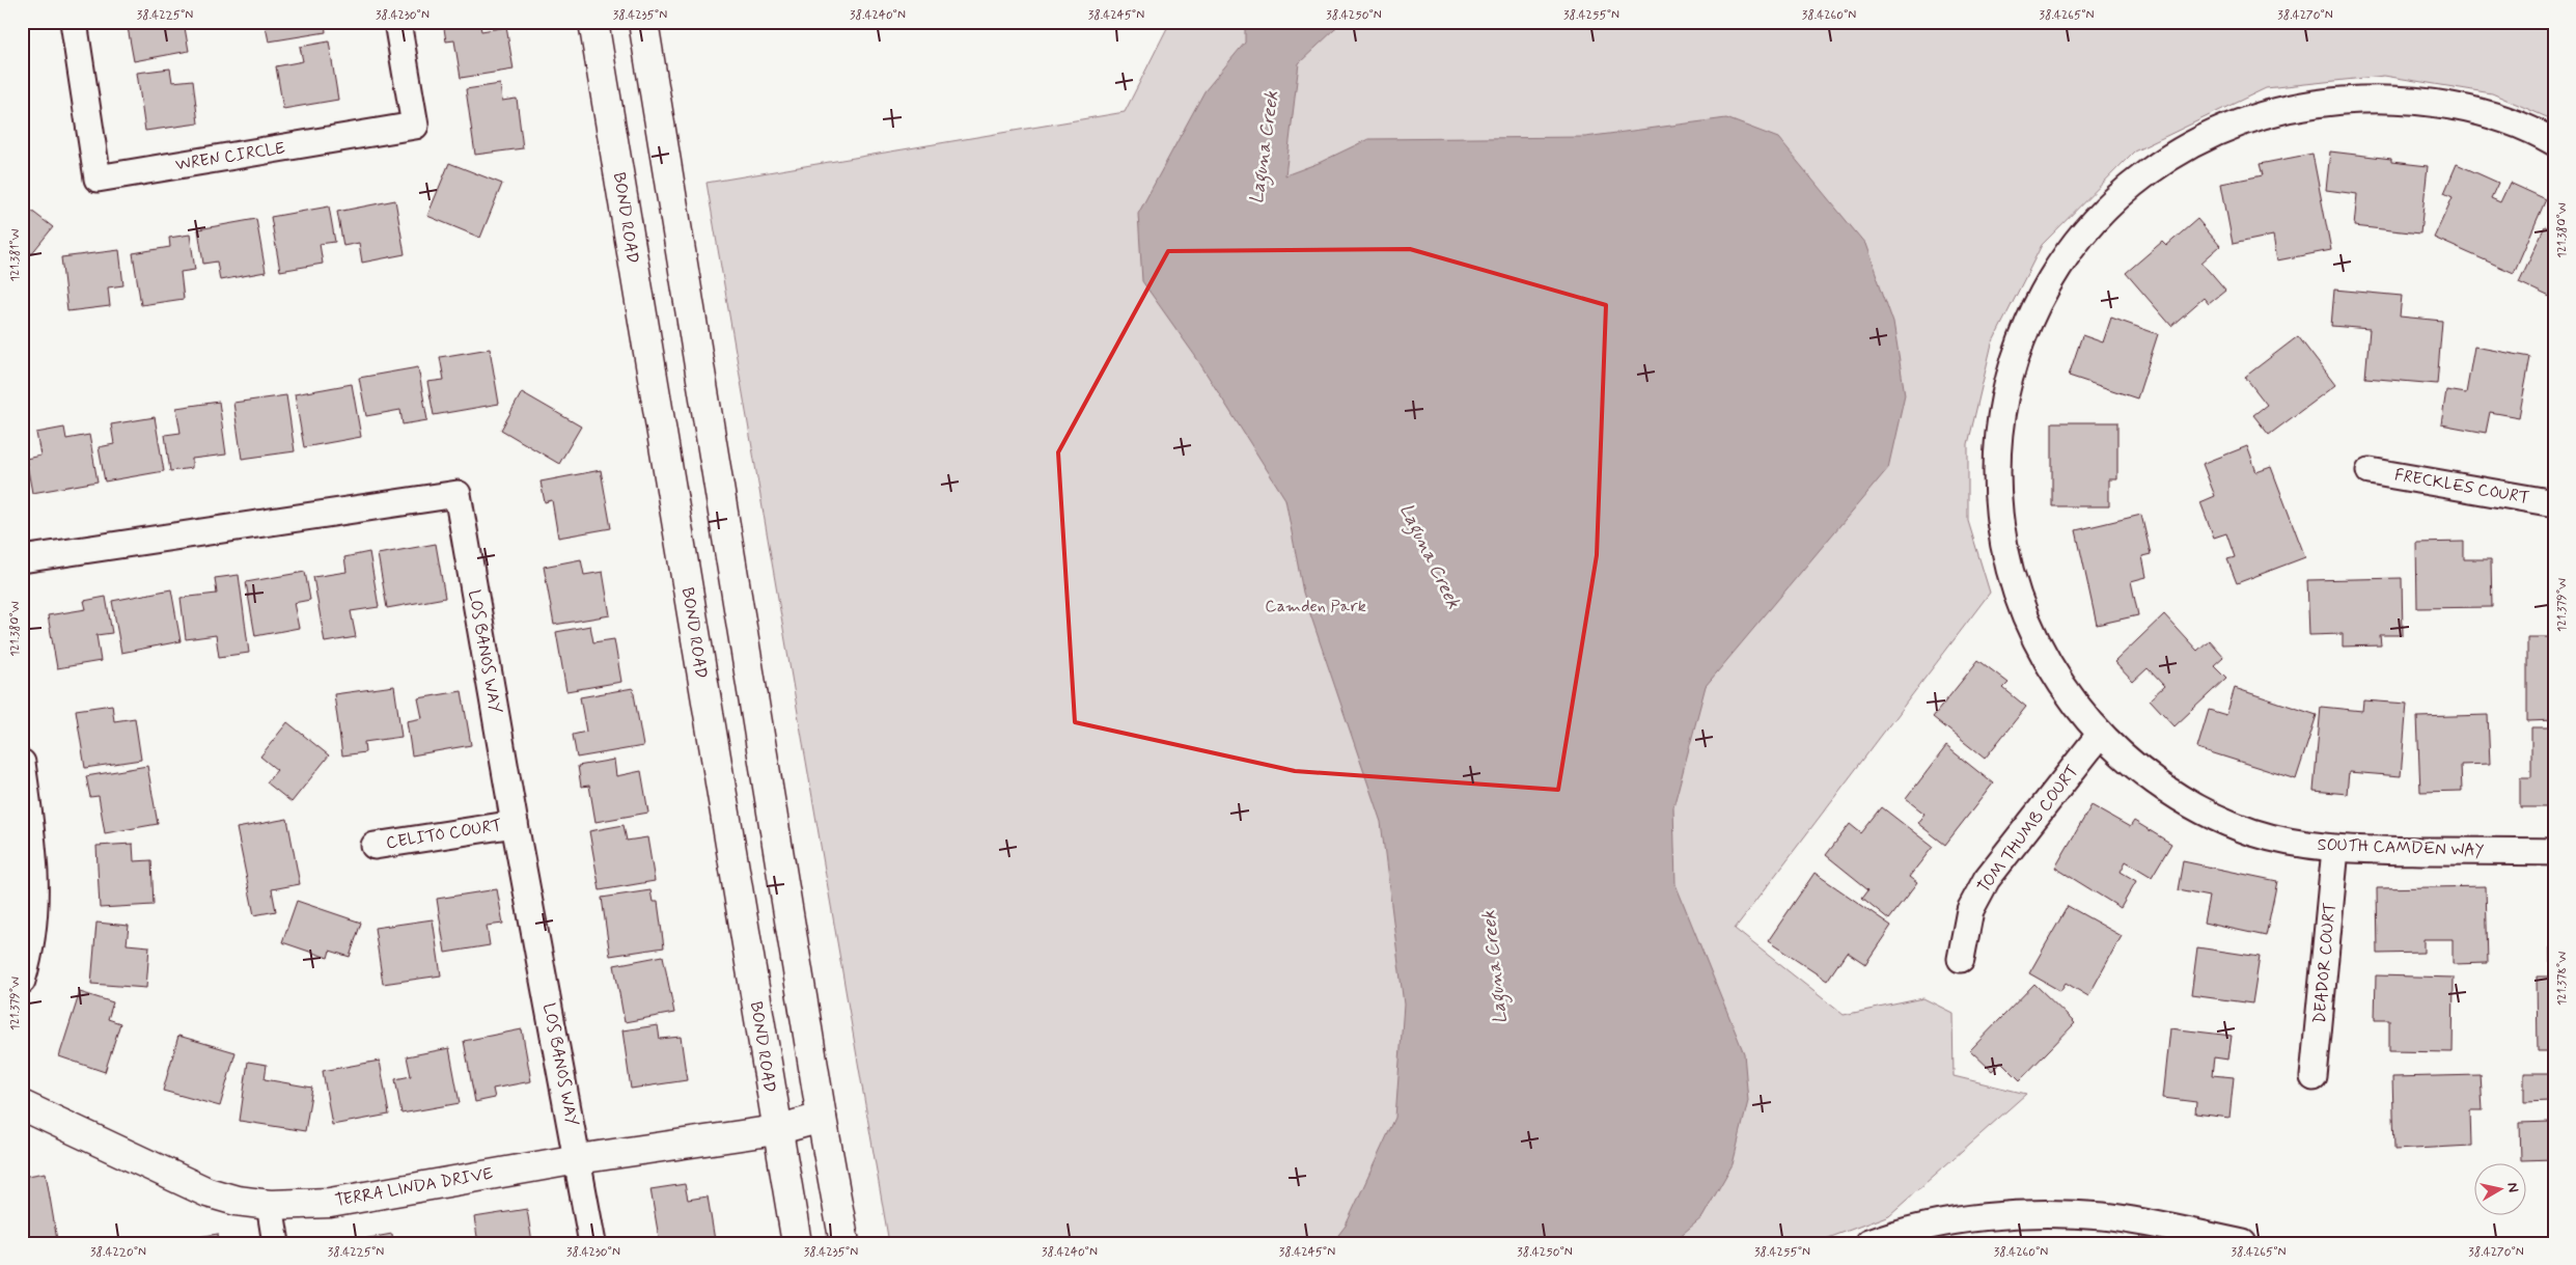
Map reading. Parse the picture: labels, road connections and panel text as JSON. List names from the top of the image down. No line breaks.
{"streets":{"main road":["BOND ROAD","TERRA LINDA DRIVE"],"street":["WREN CIRCLE","FRECKLES COURT","LOS BANOS WAY","TOM THUMB COURT","CELITO COURT","SOUTH CAMDEN WAY","DEADOR COURT"]},"crossings":[["BOND ROAD","TERRA LINDA DRIVE"],["LOS BANOS WAY","CELITO COURT"],["LOS BANOS WAY","TERRA LINDA DRIVE"],["TOM THUMB COURT","SOUTH CAMDEN WAY"],["SOUTH CAMDEN WAY","DEADOR COURT"]],"water":["Laguna Creek"],"parks":["Camden Park"],"north":"right","coordinates":["38.4225°N","38.4230°N","38.4235°N","38.4240°N","38.4245°N","38.4250°N","38.4255°N","38.4260°N","38.4265°N","38.4270°N","121.380°W","121.381°W","121.379°W","121.378°W","38.4220°N"]}
